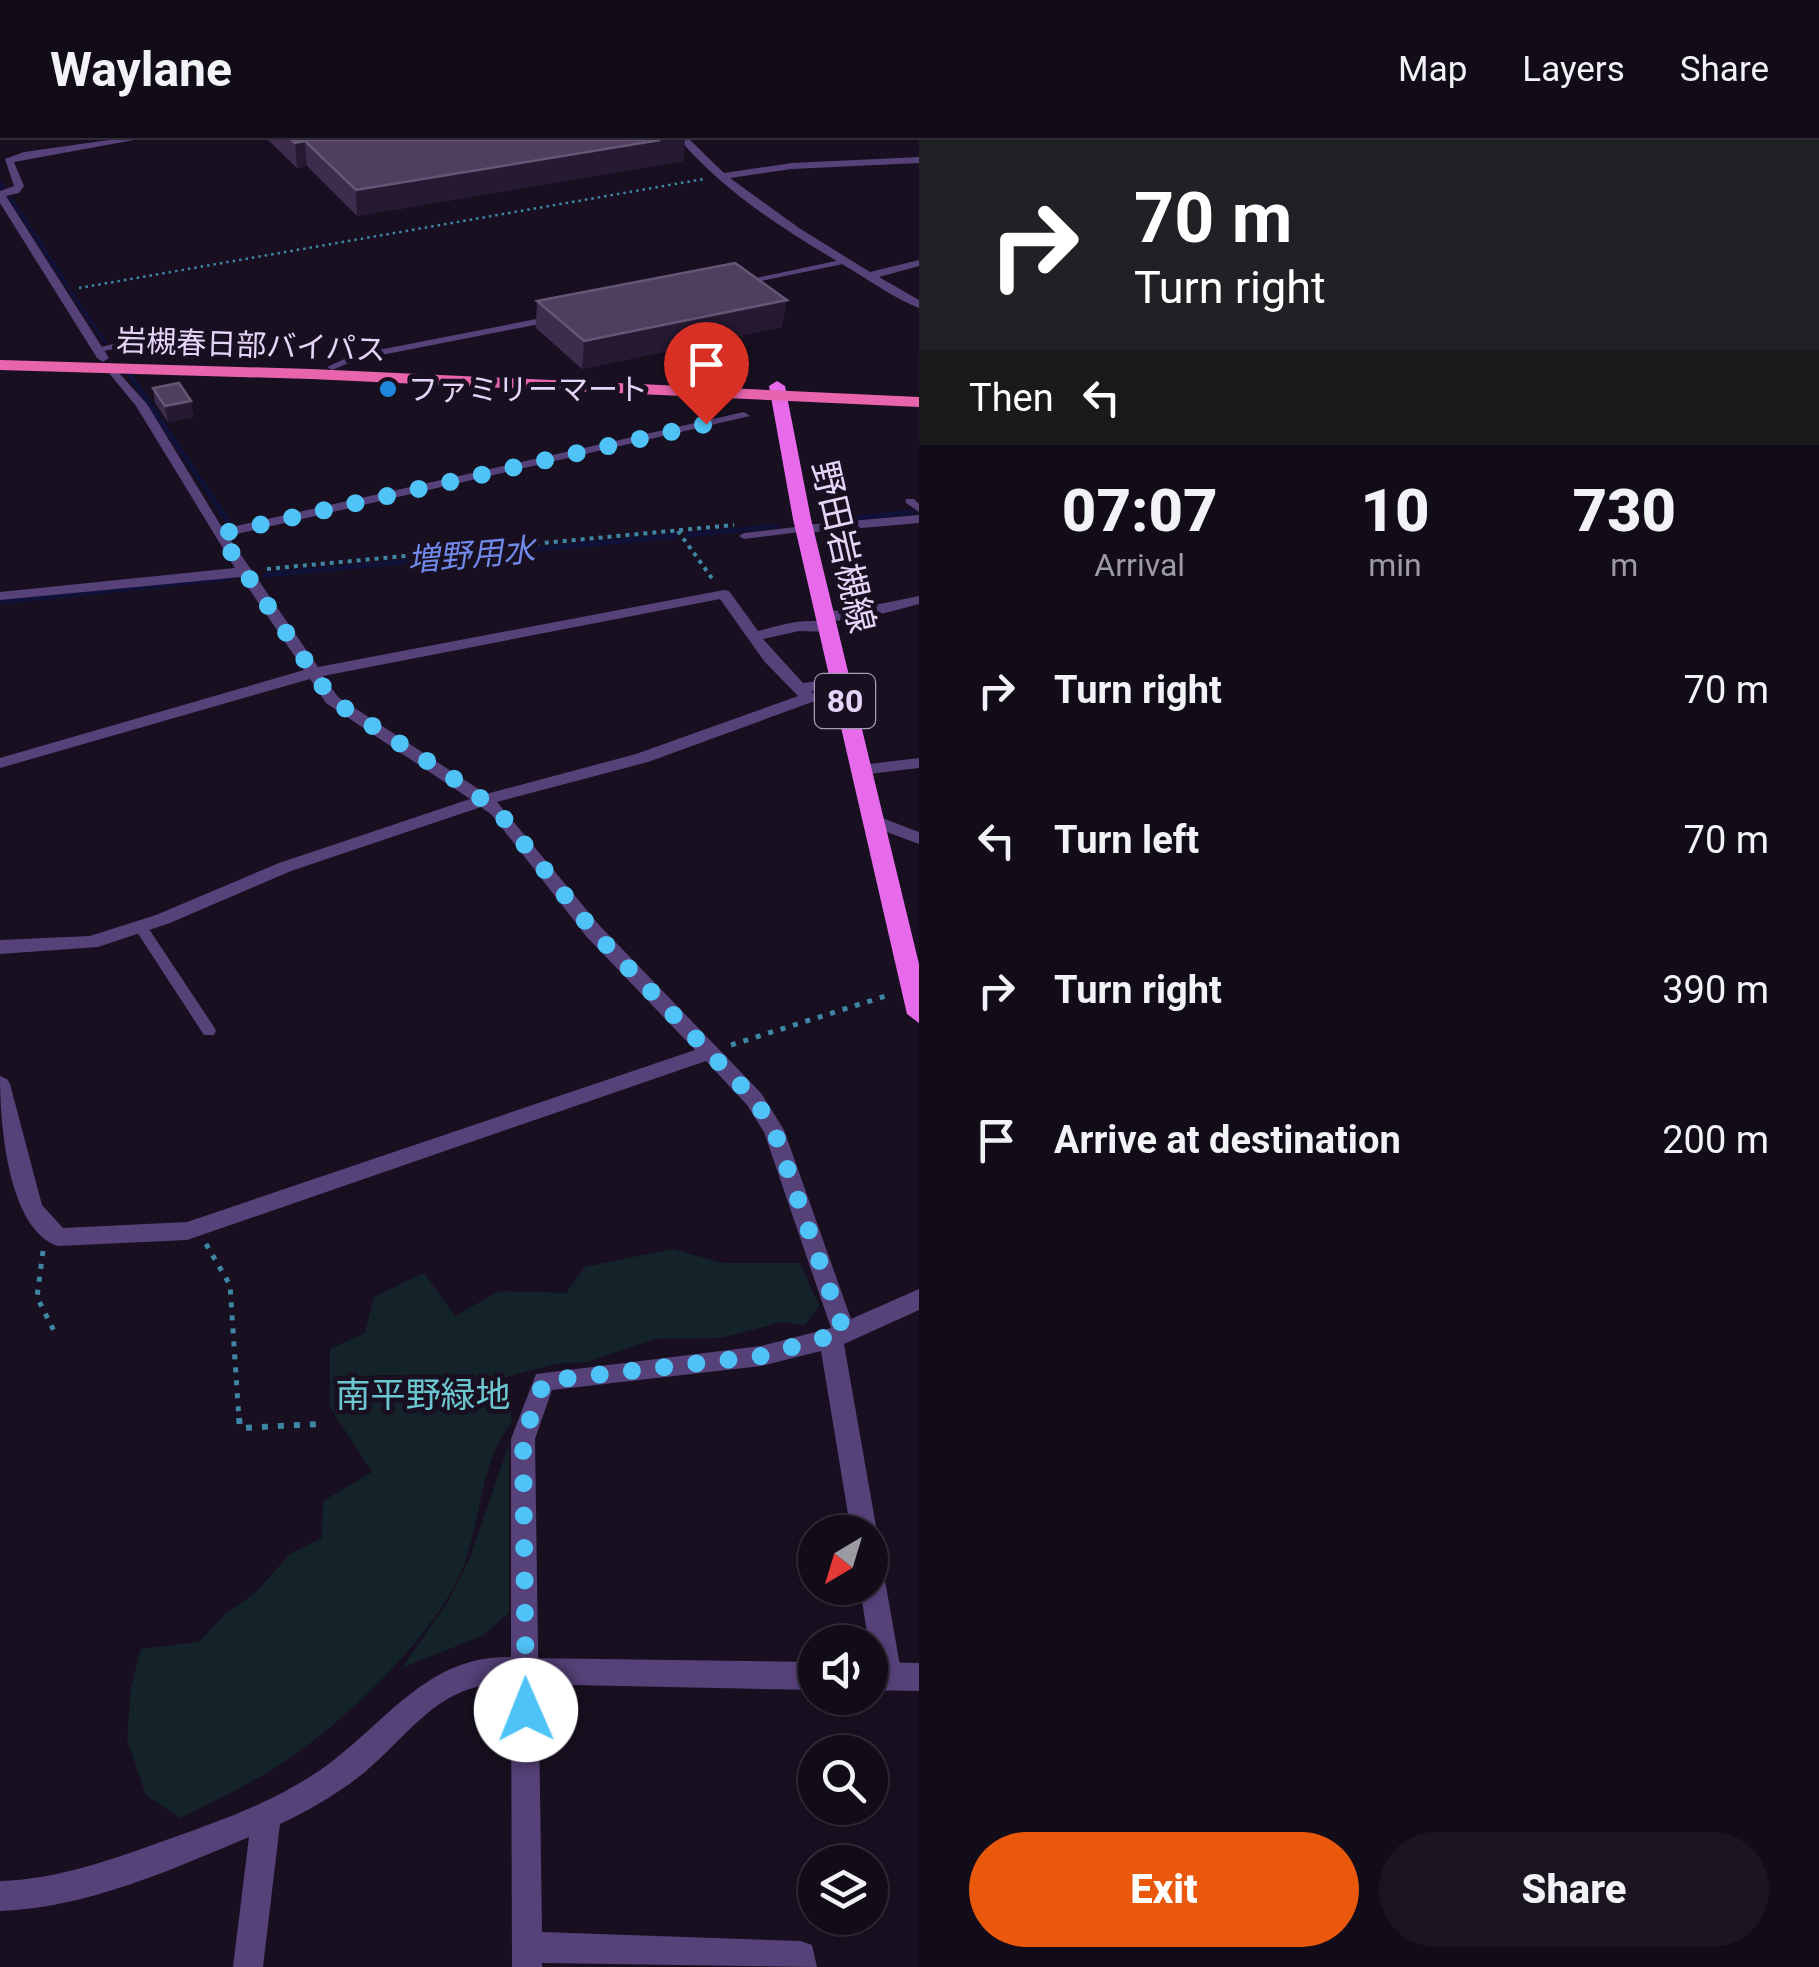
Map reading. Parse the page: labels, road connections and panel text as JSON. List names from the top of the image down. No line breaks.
{"streets":{"highway":["岩槻春日部バイパス"],"main road":["野田岩槻線","80"]},"crossings":[["岩槻春日部バイパス","野田岩槻線"]],"water":["増野用水"],"parks":["南平野緑地"],"places":["ファミリーマート"],"north":"bottom left","page":{"header":"Waylane","nav":["Map","Layers","Share"],"turn":["70 m","Turn right"],"then":"Then","eta":["07:07","Arrival","10","min","730","m"],"list":[{"name":"Turn right","value":"70 m"},{"name":"Turn left","value":"70 m"},{"name":"Turn right","value":"390 m"},{"name":"Arrive at destination","value":"200 m"}],"buttons":["Exit","Share"]}}
